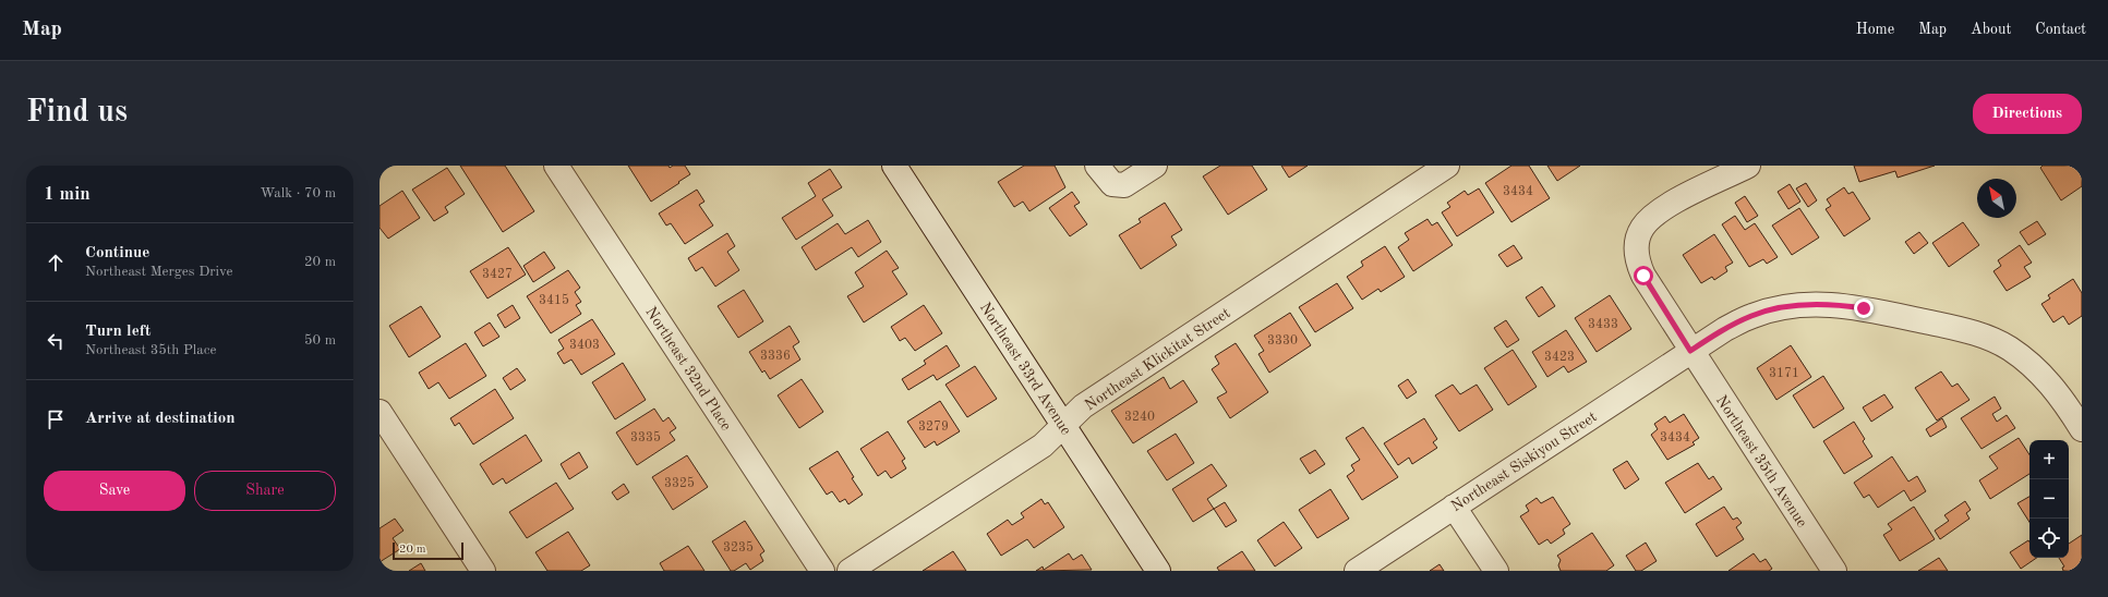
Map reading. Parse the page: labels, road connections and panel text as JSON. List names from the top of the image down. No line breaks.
{"streets":{"street":["Northeast Klickitat Street","Northeast 32nd Place","Northeast 33rd Avenue","Northeast Siskiyou Street","Northeast 35th Avenue"]},"crossings":[["Northeast Klickitat Street","Northeast 33rd Avenue"],["Northeast Siskiyou Street","Northeast 35th Avenue"]],"house_numbers":["3434","3427","3415","3433","3330","3403","3336","3423","3171","3240","3279","3335","3434","3325","3235"],"scale_bar":"20 m","north":"top left","page":{"header":"Map","nav":["Home","Map","About","Contact"],"buttons":["Directions",["Save","Share"]],"title":"Find us","heading":["1 min","Walk · 70 m"],"list":[["Continue","Northeast Merges Drive","20 m"],["Turn left","Northeast 35th Place","50 m"],"Arrive at destination"],"map_buttons":["+","−"],"scale":"20 m"}}
